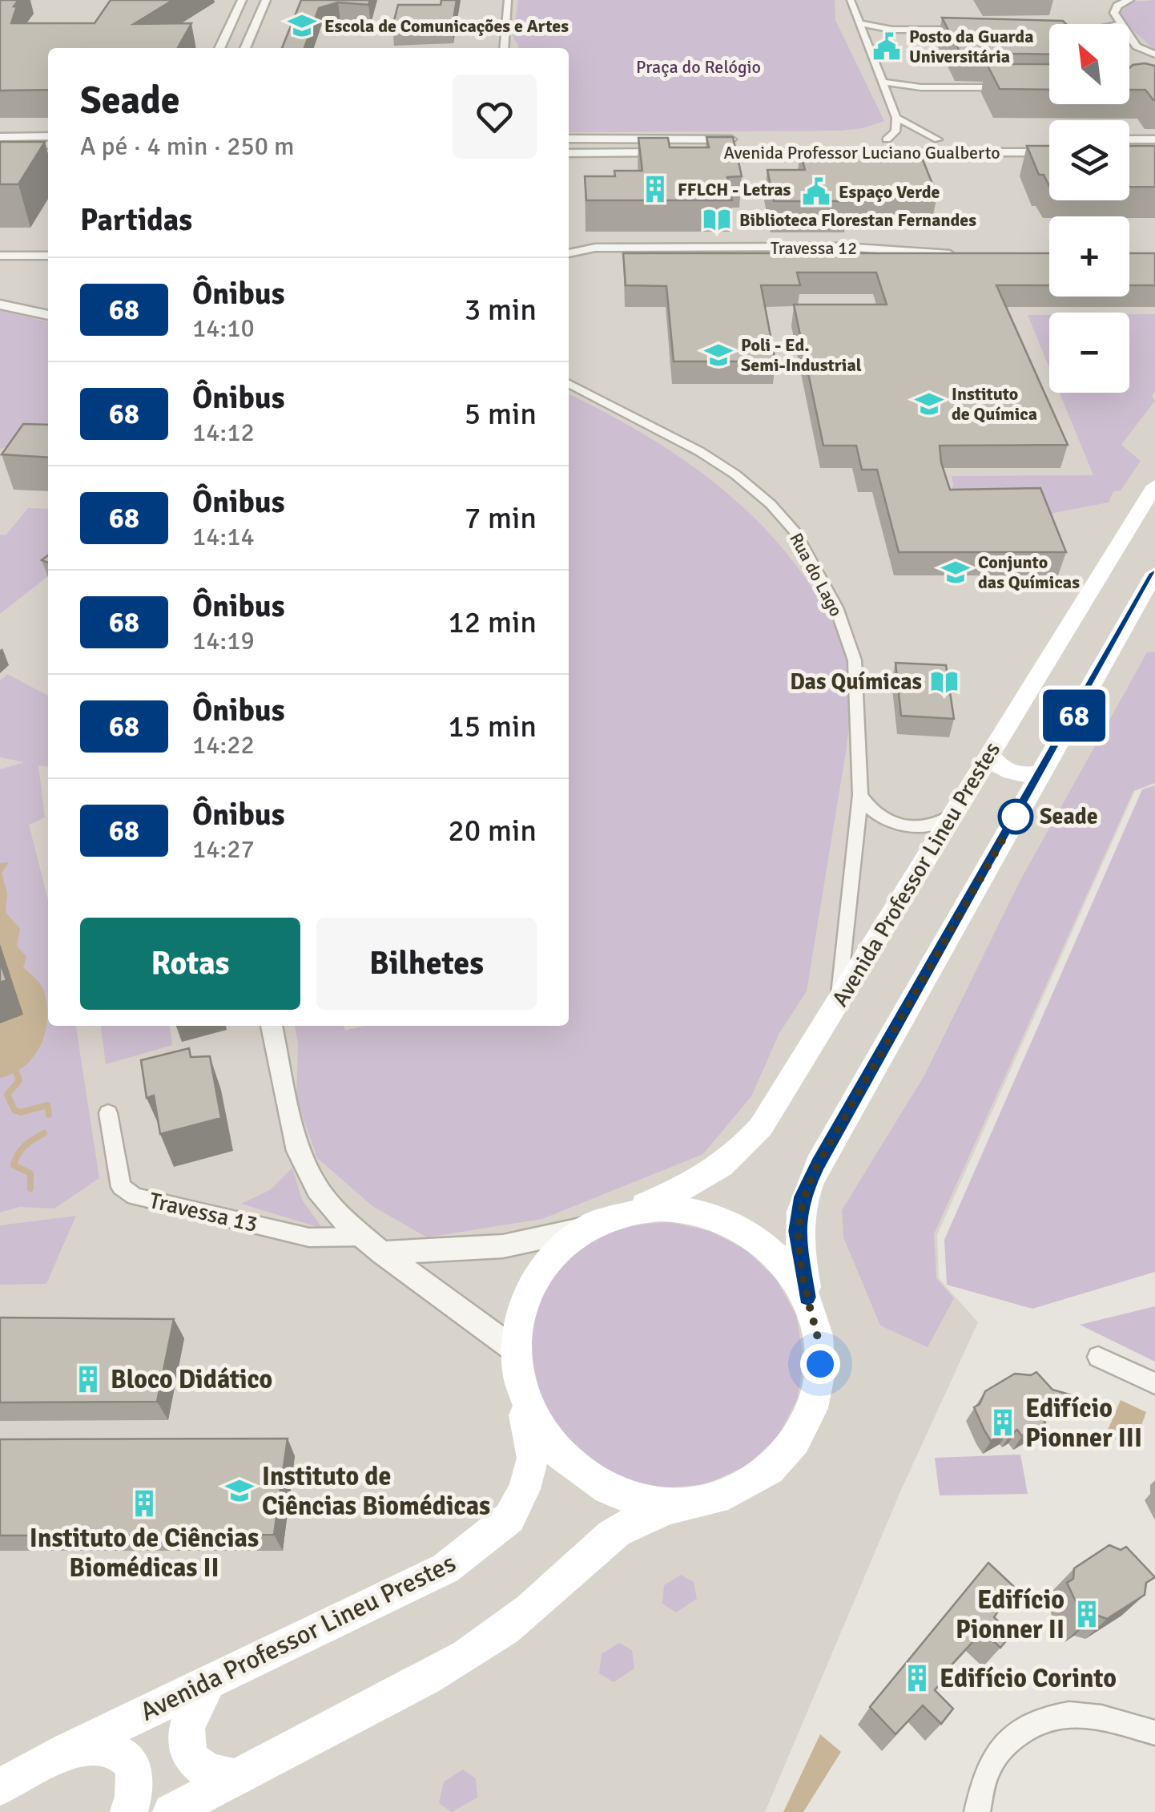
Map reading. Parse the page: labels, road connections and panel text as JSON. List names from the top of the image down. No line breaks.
{"streets":{"main road":["Avenida Professor Lineu Prestes"],"street":["Avenida Professor Luciano Gualberto","Travessa 12","Rua do Lago","Travessa 13"]},"crossings":[["Rua do Lago","Avenida Professor Lineu Prestes"]],"parks":["Praça do Relógio"],"places":{"school or university":["Escola de Comunicações e Artes","Poli - Ed. Semi-Industrial","Instituto de Química","Conjunto das Químicas","Instituto de Ciências Biomédicas"],"public building":["Posto da Guarda Universitária","Espaço Verde"],"building":["FFLCH - Letras","Bloco Didático","Edifício Pionner III","Instituto de Ciências Biomédicas II","Edifício Pionner II","Edifício Corinto"],"library":["Biblioteca Florestan Fernandes","Das Químicas"],"other":["Seade"]},"lines":["bus line 68"],"north":"top left","page":{"on_map":"68","map_buttons":["+","−"],"heading":[["Seade","A pé · 4 min · 250 m"],"Partidas"],"list":[{"mark":"68","name":"Ônibus","note":"14:10","value":"3 min"},{"mark":"68","name":"Ônibus","note":"14:12","value":"5 min"},{"mark":"68","name":"Ônibus","note":"14:14","value":"7 min"},{"mark":"68","name":"Ônibus","note":"14:19","value":"12 min"},{"mark":"68","name":"Ônibus","note":"14:22","value":"15 min"},{"mark":"68","name":"Ônibus","note":"14:27","value":"20 min"}],"buttons":["Rotas","Bilhetes"]}}
